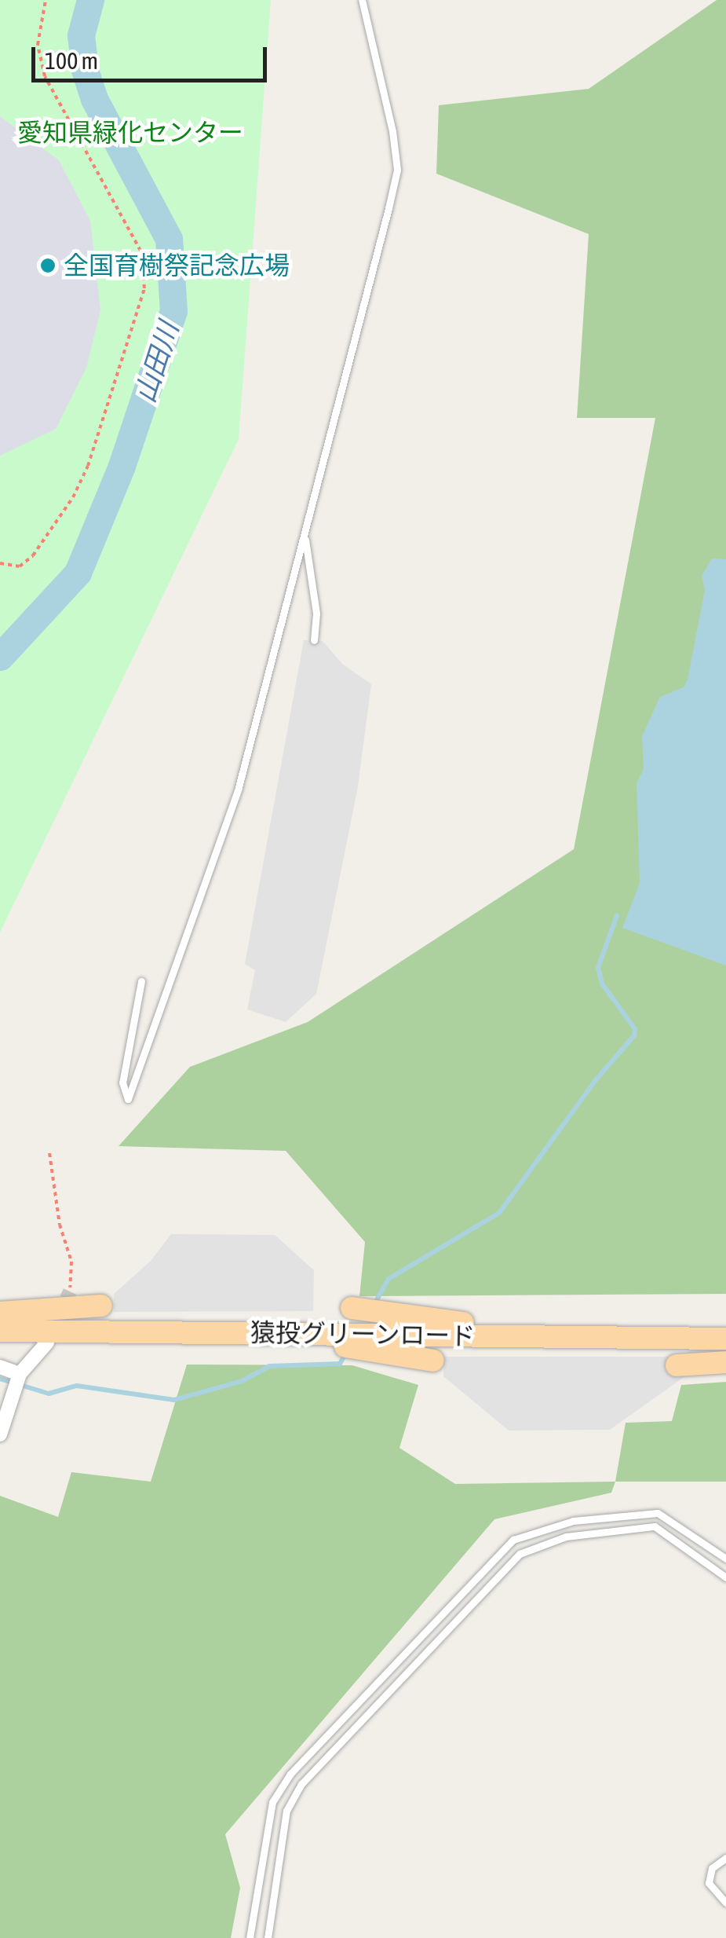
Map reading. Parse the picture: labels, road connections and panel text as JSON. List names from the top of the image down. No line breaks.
{"streets":{"main road":["猿投グリーンロード"]},"water":["山田川"],"parks":["愛知県緑化センター"],"places":["全国育樹祭記念広場"],"scale_bar":"100 m"}
